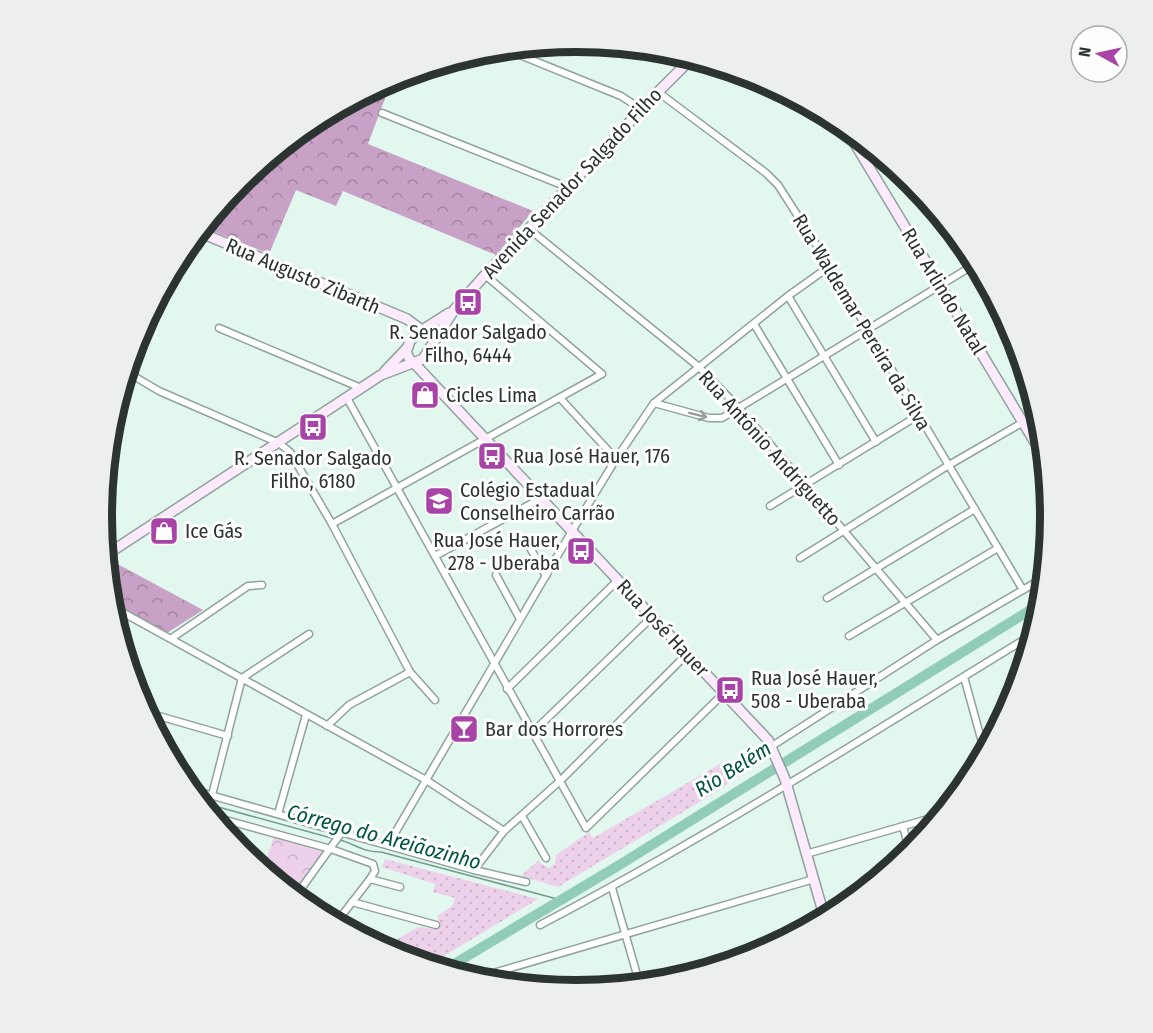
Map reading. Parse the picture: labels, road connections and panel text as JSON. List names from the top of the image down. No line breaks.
{"streets":{"main road":["Avenida Senador Salgado Filho","Rua Augusto Zibarth","Rua Arlindo Natal","Rua José Hauer"],"street":["Rua Waldemar Pereira da Silva","Rua Antônio Andriguetto"]},"crossings":[["Avenida Senador Salgado Filho","Rua Augusto Zibarth"],["Avenida Senador Salgado Filho","Rua Waldemar Pereira da Silva"],["Avenida Senador Salgado Filho","Rua Antônio Andriguetto"]],"water":["Rio Belém","Córrego do Areiãozinho"],"places":{"bus stop":["R. Senador Salgado Filho, 6444","R. Senador Salgado Filho, 6180","Rua José Hauer, 176","Rua José Hauer, 278 - Uberaba","Rua José Hauer, 508 - Uberaba"],"shop":["Cicles Lima","Ice Gás"],"school or university":["Colégio Estadual Conselheiro Carrão"],"bar":["Bar dos Horrores"]},"north":"left"}
